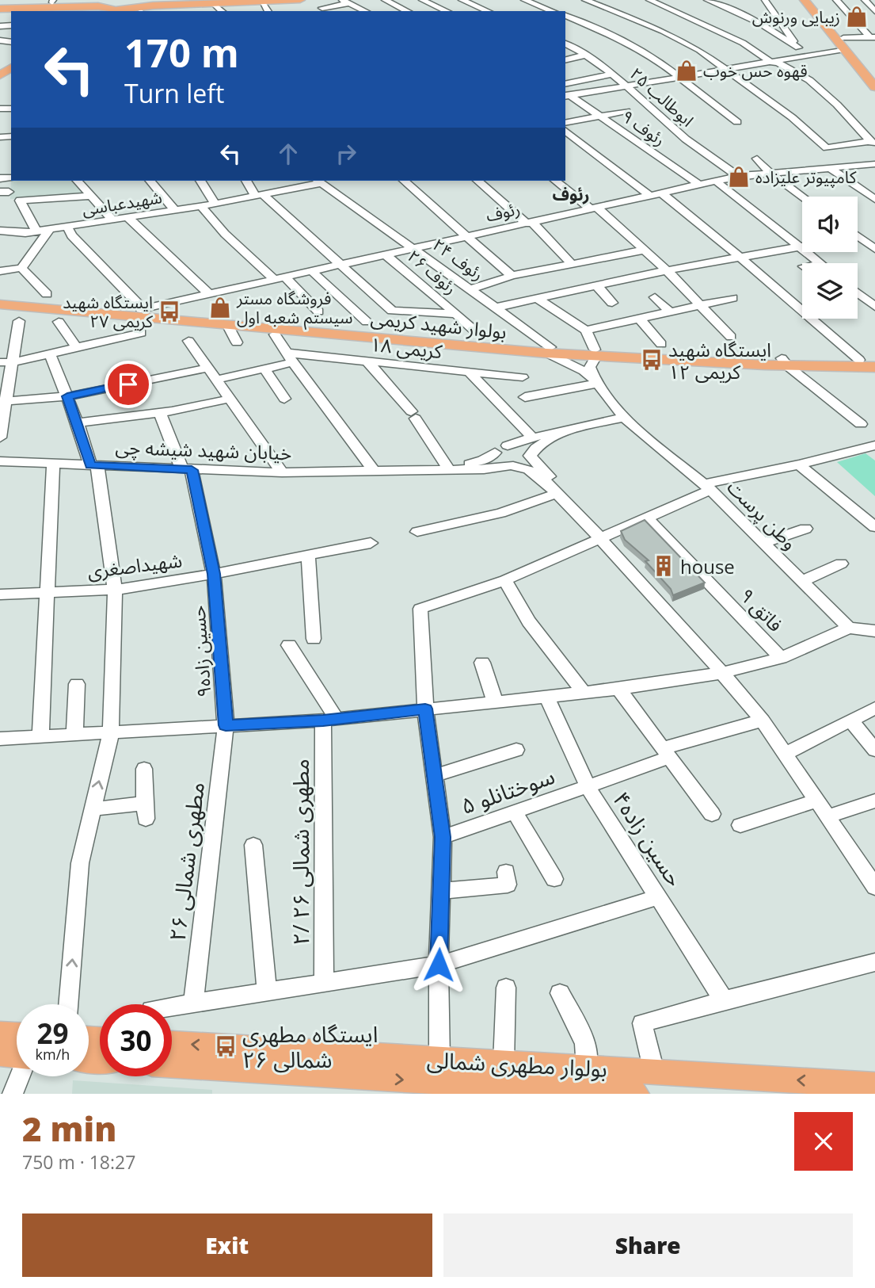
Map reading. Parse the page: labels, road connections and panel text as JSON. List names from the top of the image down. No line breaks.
{"streets":{"main road":["بولوار شهید کریمی","بولوار مطهری شمالی"],"street":["ابوطالب ۲۵","رئوف ۹","شهیدعباسی","رئوف","رئوف ۲۴","رئوف ۲۶","کریمی ۱۸","خیابان شهید شیشه چی","وطن پرست","شهیداصغری","فاتق ۹","حسین زاده۹","سوختانلو ۵","حسین زاده۴","مطهری شمالی ۲۶ /۲","مطهری شمالی ۲۶"]},"crossings":[["ابوطالب ۲۵","رئوف"],["رئوف ۹","رئوف"],["شهیدعباسی","رئوف ۲۴"],["رئوف","رئوف ۲۴"],["رئوف","رئوف ۲۶"],["رئوف","بولوار شهید کریمی"],["رئوف ۲۴","بولوار شهید کریمی"],["رئوف ۲۴","وطن پرست"],["بولوار شهید کریمی","وطن پرست"],["خیابان شهید شیشه چی","وطن پرست"],["خیابان شهید شیشه چی","حسین زاده۹"],["وطن پرست","فاتق ۹"],["شهیداصغری","حسین زاده۹"],["فاتق ۹","حسین زاده۹"],["فاتق ۹","حسین زاده۴"],["فاتق ۹","مطهری شمالی ۲۶ /۲"],["فاتق ۹","مطهری شمالی ۲۶"],["حسین زاده۹","مطهری شمالی ۲۶"],["سوختانلو ۵","حسین زاده۴"]],"districts":["رئوف"],"places":{"shop":["زیبایی ورنوش","قهوه حس خوب","کامپیوتر علیزاده","فروشگاه مستر سیستم شعبه اول"],"bus stop":["ایستگاه شهید کریمی ۲۷","ایستگاه شهید کریمی ۱۲","ایستگاه مطهری شمالی ۲۶"],"building":["house"]},"page":{"turn":["170 m","Turn left"],"speed":"29 km/h","limit":"30","heading":["2 min","750 m · 18:27"],"buttons":["Exit","Share"]}}
